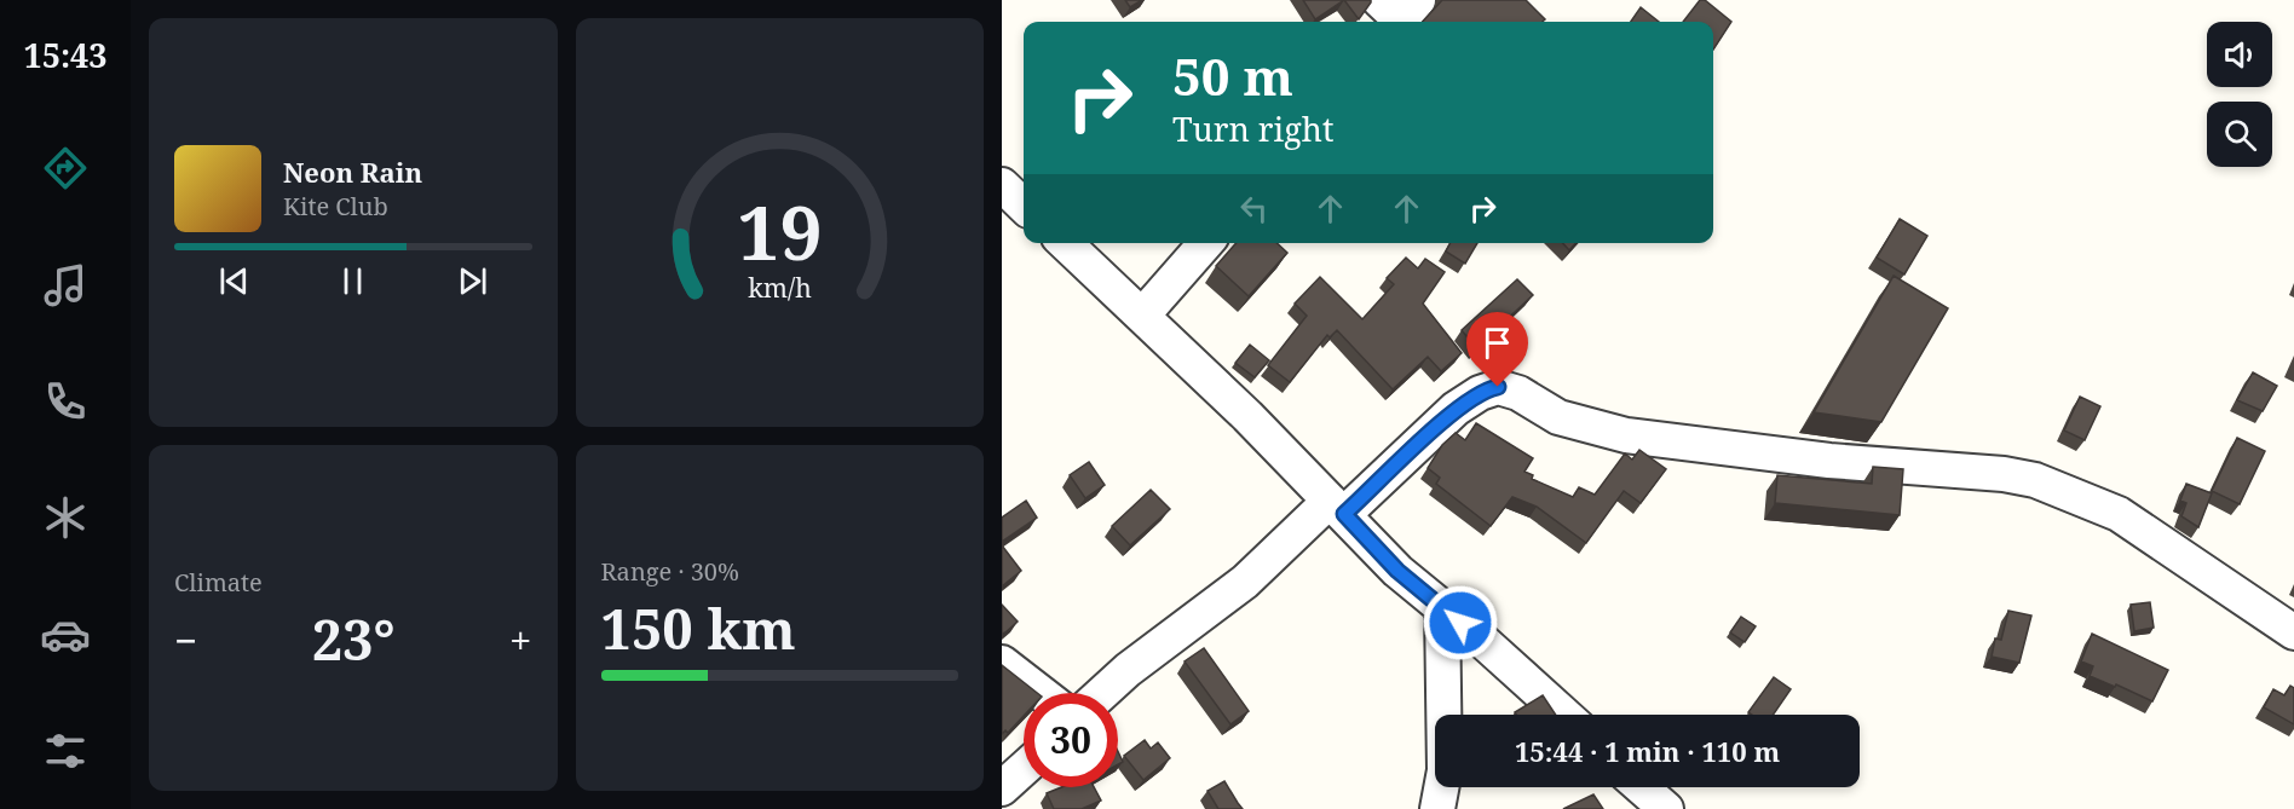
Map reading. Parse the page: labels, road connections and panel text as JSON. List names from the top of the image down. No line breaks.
{"page":{"tabs":"15:43","turn":["50 m","Turn right"],"song":["Neon Rain","Kite Club"],"tile":["Climate",["Range · 30%","150 km"]],"heat":["−","23°","+"],"limit":"30","trip":"15:44 · 1 min · 110 m","gauge":["19","km/h"]}}
